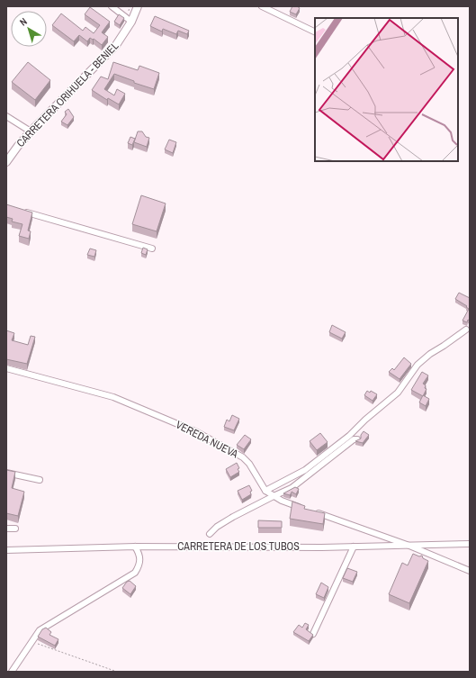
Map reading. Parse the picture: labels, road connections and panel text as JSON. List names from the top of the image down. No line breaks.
{"streets":{"main road":["CARRETERA ORIHUELA - BENIEL"],"street":["VEREDA NUEVA","CARRETERA DE LOS TUBOS"]},"north":"top left"}
